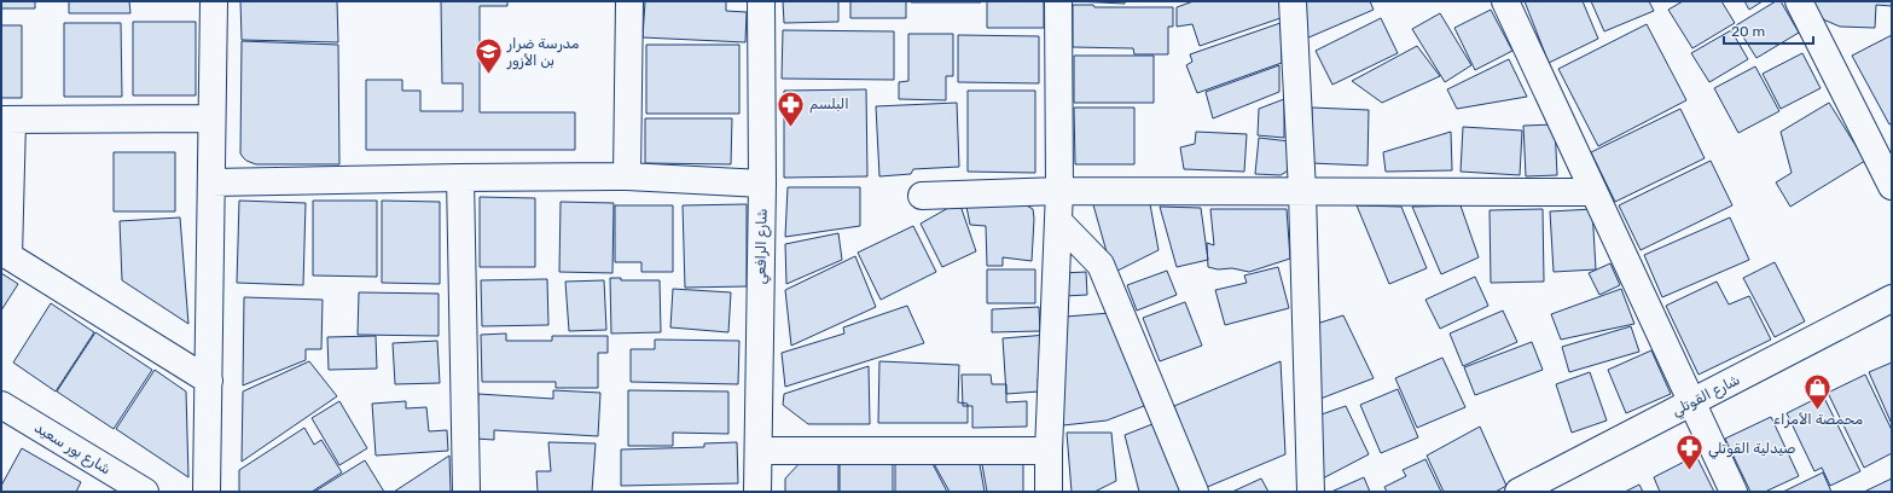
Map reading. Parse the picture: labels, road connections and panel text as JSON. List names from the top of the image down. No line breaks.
{"streets":{"street":["شارع الرافعي","شارع القوتلي","شارع بور سعيد"]},"places":{"school or university":["مدرسة ضرار بن الأزور"],"pharmacy":["البلسم","صيدلية القوتلي"],"shop":["محمصة الأمراء"]},"scale_bar":"20 m"}
